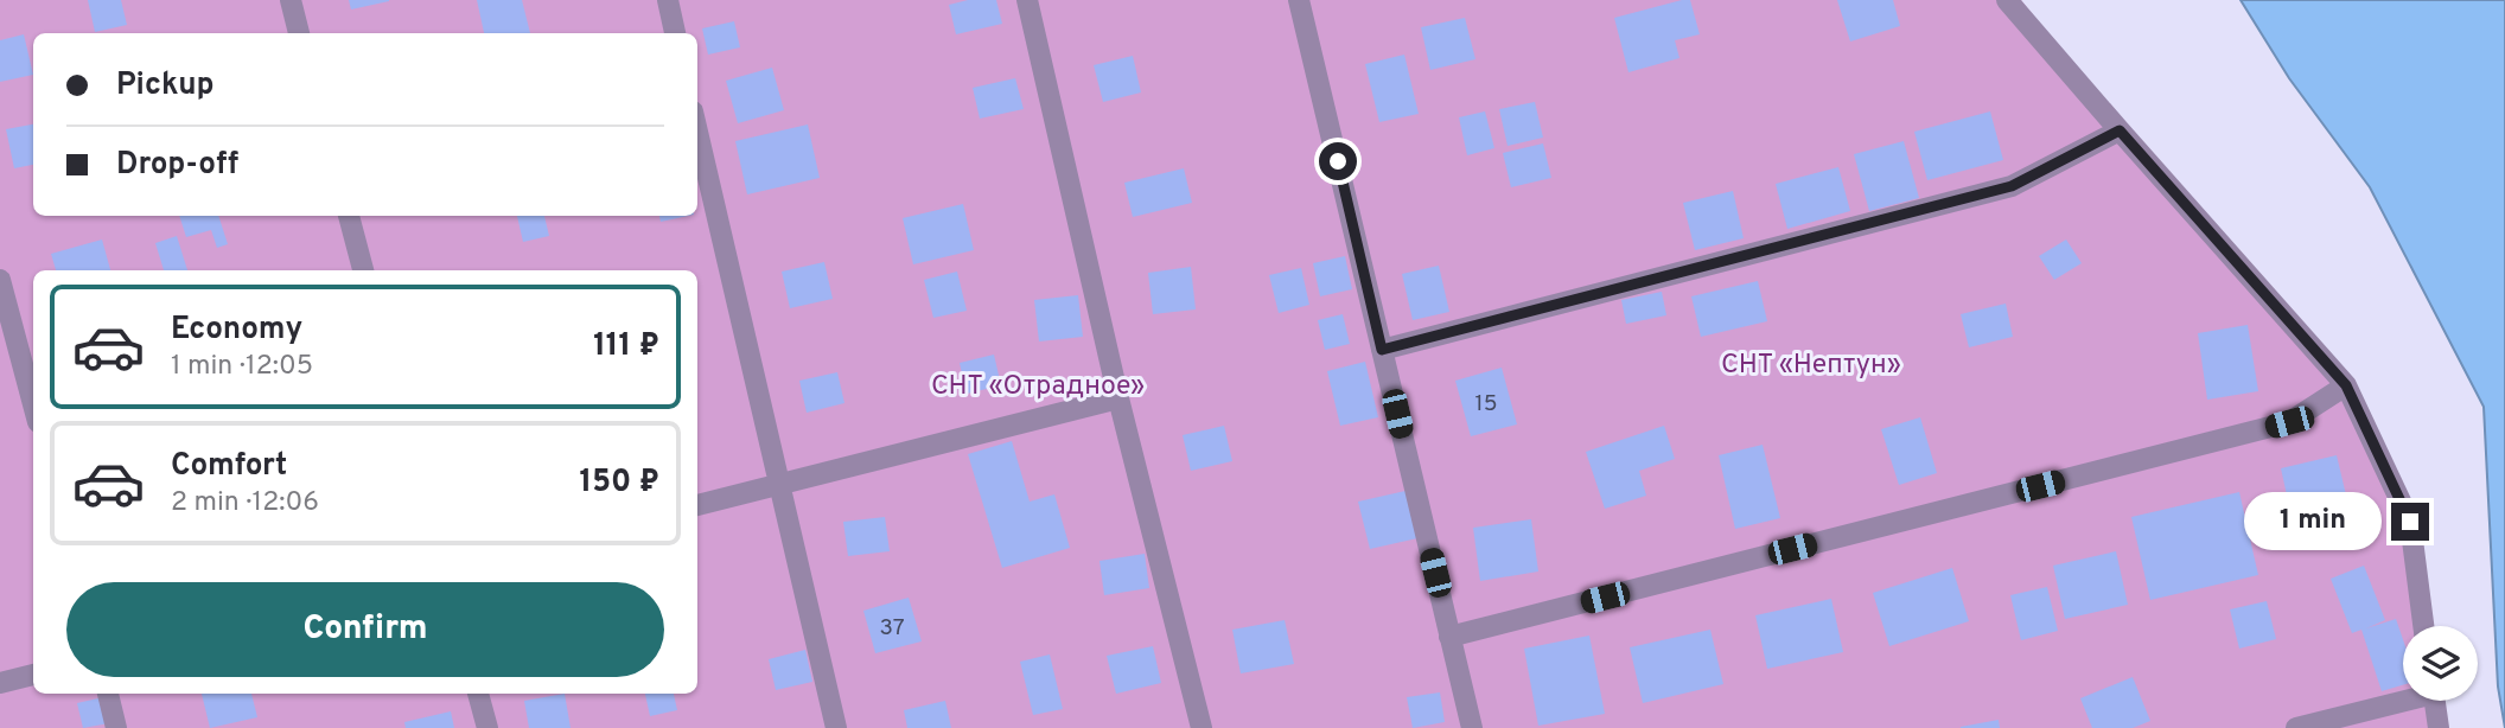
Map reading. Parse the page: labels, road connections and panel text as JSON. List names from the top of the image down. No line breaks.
{"parks":["СНТ «Нептун»","СНТ «Отрадное»"],"house_numbers":["15","37"],"page":{"banner":["Pickup","Drop-off"],"list":[{"name":"Economy","note":"1 min · 12:05","value":"111 ₽"},{"name":"Comfort","note":"2 min · 12:06","value":"150 ₽"}],"bubble":"1 min","buttons":"Confirm"}}
